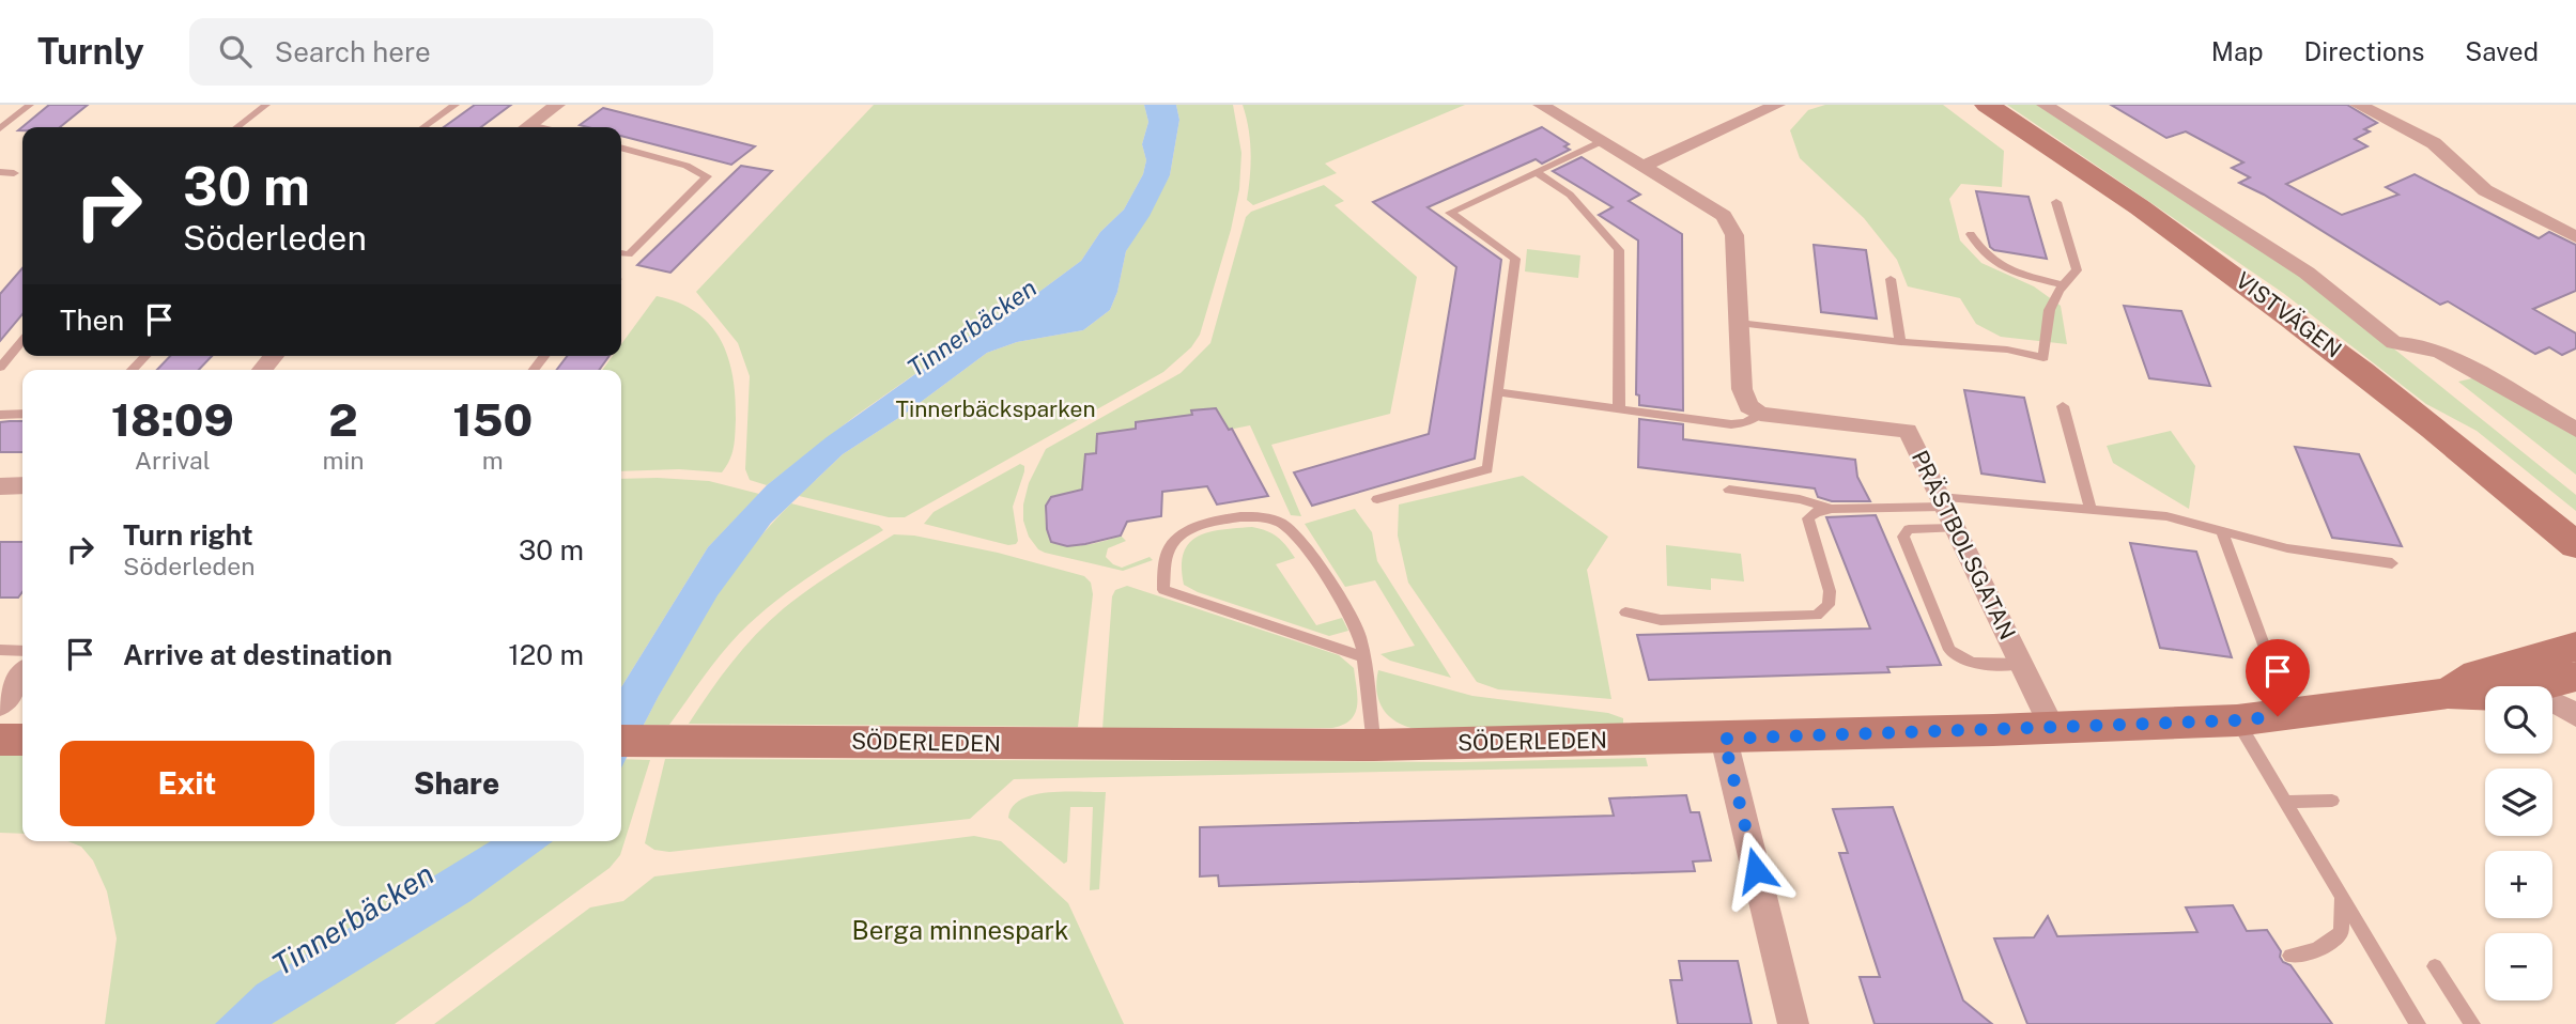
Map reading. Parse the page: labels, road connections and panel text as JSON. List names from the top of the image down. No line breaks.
{"streets":{"main road":["VISTVÄGEN","SÖDERLEDEN"],"street":["PRÄSTBOLSGATAN"]},"crossings":[["PRÄSTBOLSGATAN","SÖDERLEDEN"]],"water":["Tinnerbäcken"],"parks":["Tinnerbäcksparken","Berga minnespark"],"page":{"header":"Turnly","search":"Search here","nav":["Map","Directions","Saved"],"turn":["30 m","Söderleden"],"then":"Then","eta":["18:09","Arrival","2","min","150","m"],"list":[{"name":"Turn right","note":"Söderleden","value":"30 m"},{"name":"Arrive at destination","value":"120 m"}],"map_buttons":["+","−"],"buttons":["Exit","Share"]}}
